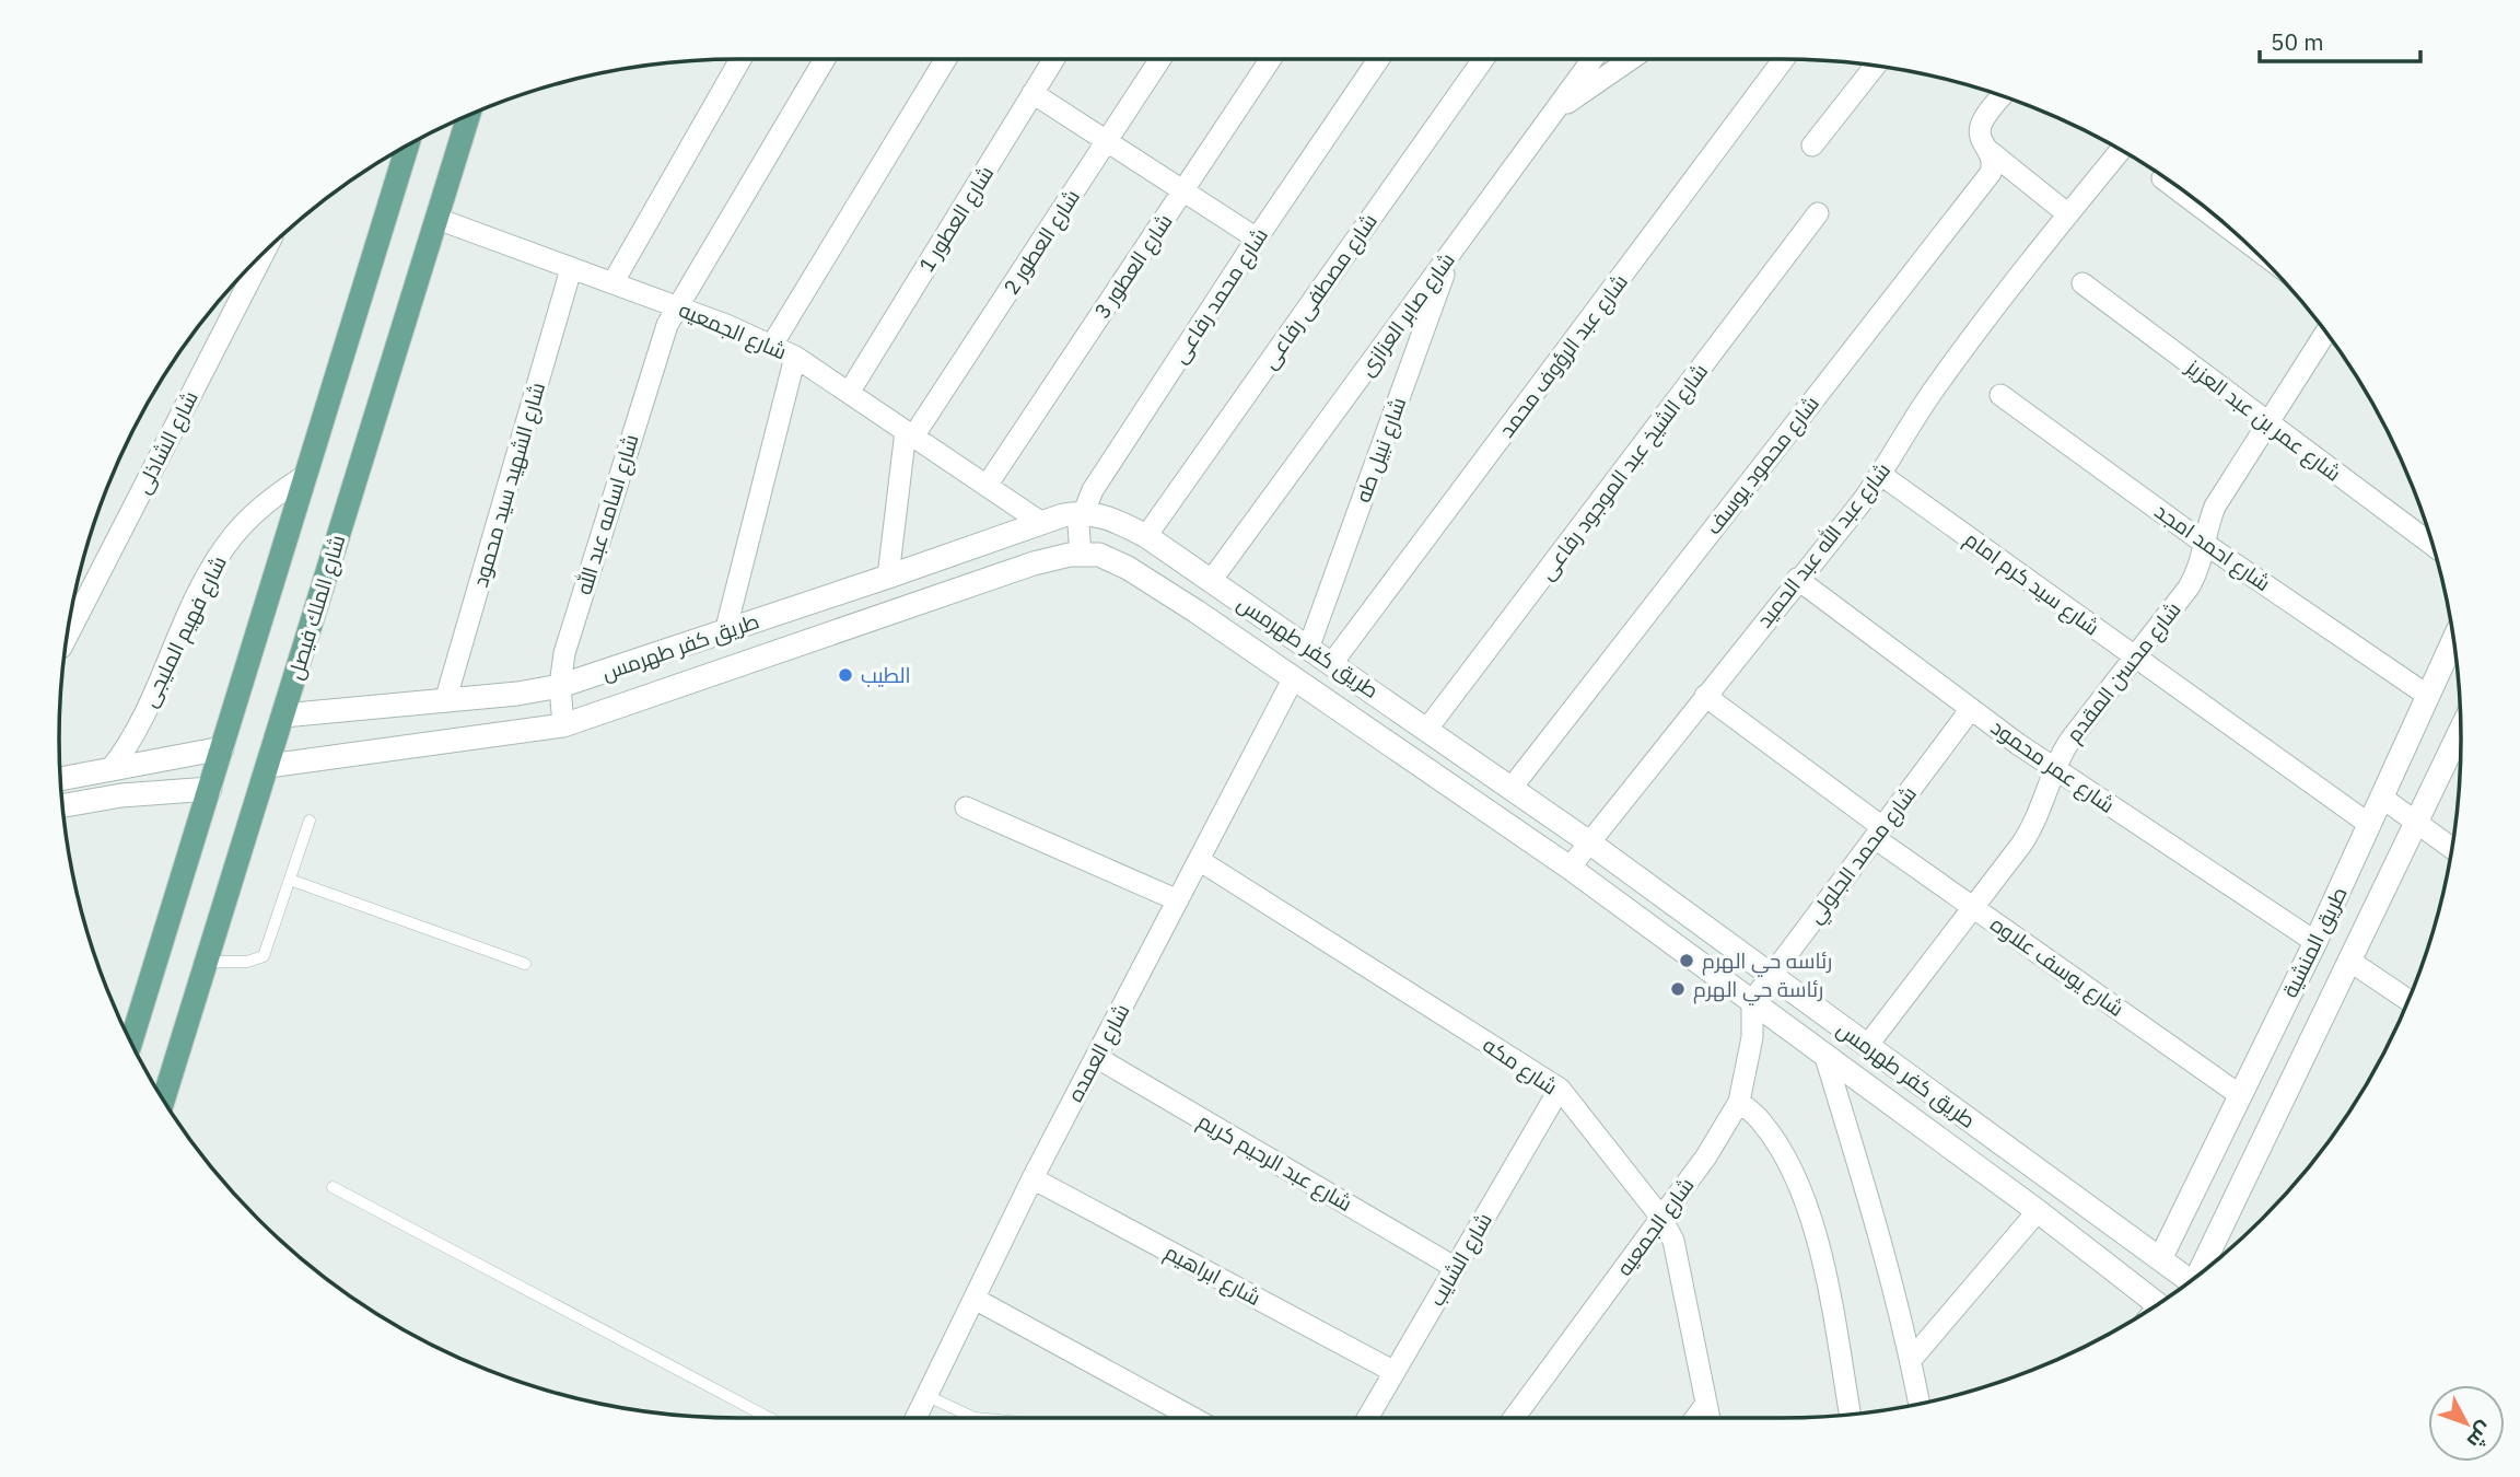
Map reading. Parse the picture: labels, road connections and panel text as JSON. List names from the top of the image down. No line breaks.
{"streets":{"main road":["شارع الملك فيصل"],"street":["شارع العطور 1","شارع العطور 2","شارع العطور 3","شارع مصطفى رفاعى","شارع محمد رفاعى","شارع صابر العزازى","شارع الجمعيه","شارع عبد الرؤوف محمد","شارع عمر بن عبد العزيز","شارع الشاذلى","شارع نبيل طه","شارع محمود يوسف","شارع الشيخ عبد الموجود رفاعى","شارع الشهيد سيد محمود","شارع اسامه عبد الله","شارع عبد الله عبد الحميد","شارع احمد امجد","شارع سيد كرم امام","شارع فهيم المليجى","طريق كفر طهرمس","شارع محسن المقدم","شارع عمر محمود","شارع محمد الجلولي","طريق المنشية","شارع يوسف علاوه","شارع العمده","شارع مكه","شارع عبد الرحيم كريم","شارع الشايب","شارع ابراهيم"]},"crossings":[["شارع العطور 1","شارع الجمعيه"],["شارع العطور 2","شارع الجمعيه"],["شارع العطور 2","طريق كفر طهرمس"],["شارع العطور 3","شارع الجمعيه"],["شارع مصطفى رفاعى","طريق كفر طهرمس"],["شارع محمد رفاعى","طريق كفر طهرمس"],["شارع صابر العزازى","شارع نبيل طه"],["شارع صابر العزازى","طريق كفر طهرمس"],["شارع الجمعيه","شارع الشهيد سيد محمود"],["شارع الجمعيه","شارع اسامه عبد الله"],["شارع الجمعيه","شارع الملك فيصل"],["شارع الجمعيه","طريق كفر طهرمس"],["شارع الجمعيه","شارع محمد الجلولي"],["شارع الجمعيه","شارع مكه"],["شارع عبد الرؤوف محمد","طريق كفر طهرمس"],["شارع عمر بن عبد العزيز","شارع محسن المقدم"],["شارع نبيل طه","طريق كفر طهرمس"],["شارع محمود يوسف","طريق كفر طهرمس"],["شارع الشيخ عبد الموجود رفاعى","طريق كفر طهرمس"],["شارع الشهيد سيد محمود","طريق كفر طهرمس"],["شارع اسامه عبد الله","طريق كفر طهرمس"],["شارع عبد الله عبد الحميد","شارع سيد كرم امام"],["شارع عبد الله عبد الحميد","طريق كفر طهرمس"],["شارع عبد الله عبد الحميد","شارع عمر محمود"],["شارع عبد الله عبد الحميد","شارع يوسف علاوه"],["شارع احمد امجد","شارع محسن المقدم"],["شارع احمد امجد","طريق المنشية"],["شارع سيد كرم امام","شارع محسن المقدم"],["شارع سيد كرم امام","طريق المنشية"],["شارع الملك فيصل","طريق كفر طهرمس"],["طريق كفر طهرمس","شارع محسن المقدم"],["طريق كفر طهرمس","شارع محمد الجلولي"],["طريق كفر طهرمس","طريق المنشية"],["طريق كفر طهرمس","شارع العمده"],["شارع محسن المقدم","شارع عمر محمود"],["شارع محسن المقدم","شارع يوسف علاوه"],["شارع عمر محمود","شارع محمد الجلولي"],["شارع عمر محمود","طريق المنشية"],["شارع محمد الجلولي","شارع يوسف علاوه"],["طريق المنشية","شارع يوسف علاوه"],["شارع العمده","شارع مكه"],["شارع العمده","شارع عبد الرحيم كريم"],["شارع العمده","شارع ابراهيم"],["شارع مكه","شارع الشايب"],["شارع عبد الرحيم كريم","شارع الشايب"],["شارع الشايب","شارع ابراهيم"]],"places":["الطيب","رئاسه حي الهرم","رئاسة حي الهرم"],"scale_bar":"50 m","north":"bottom right"}
